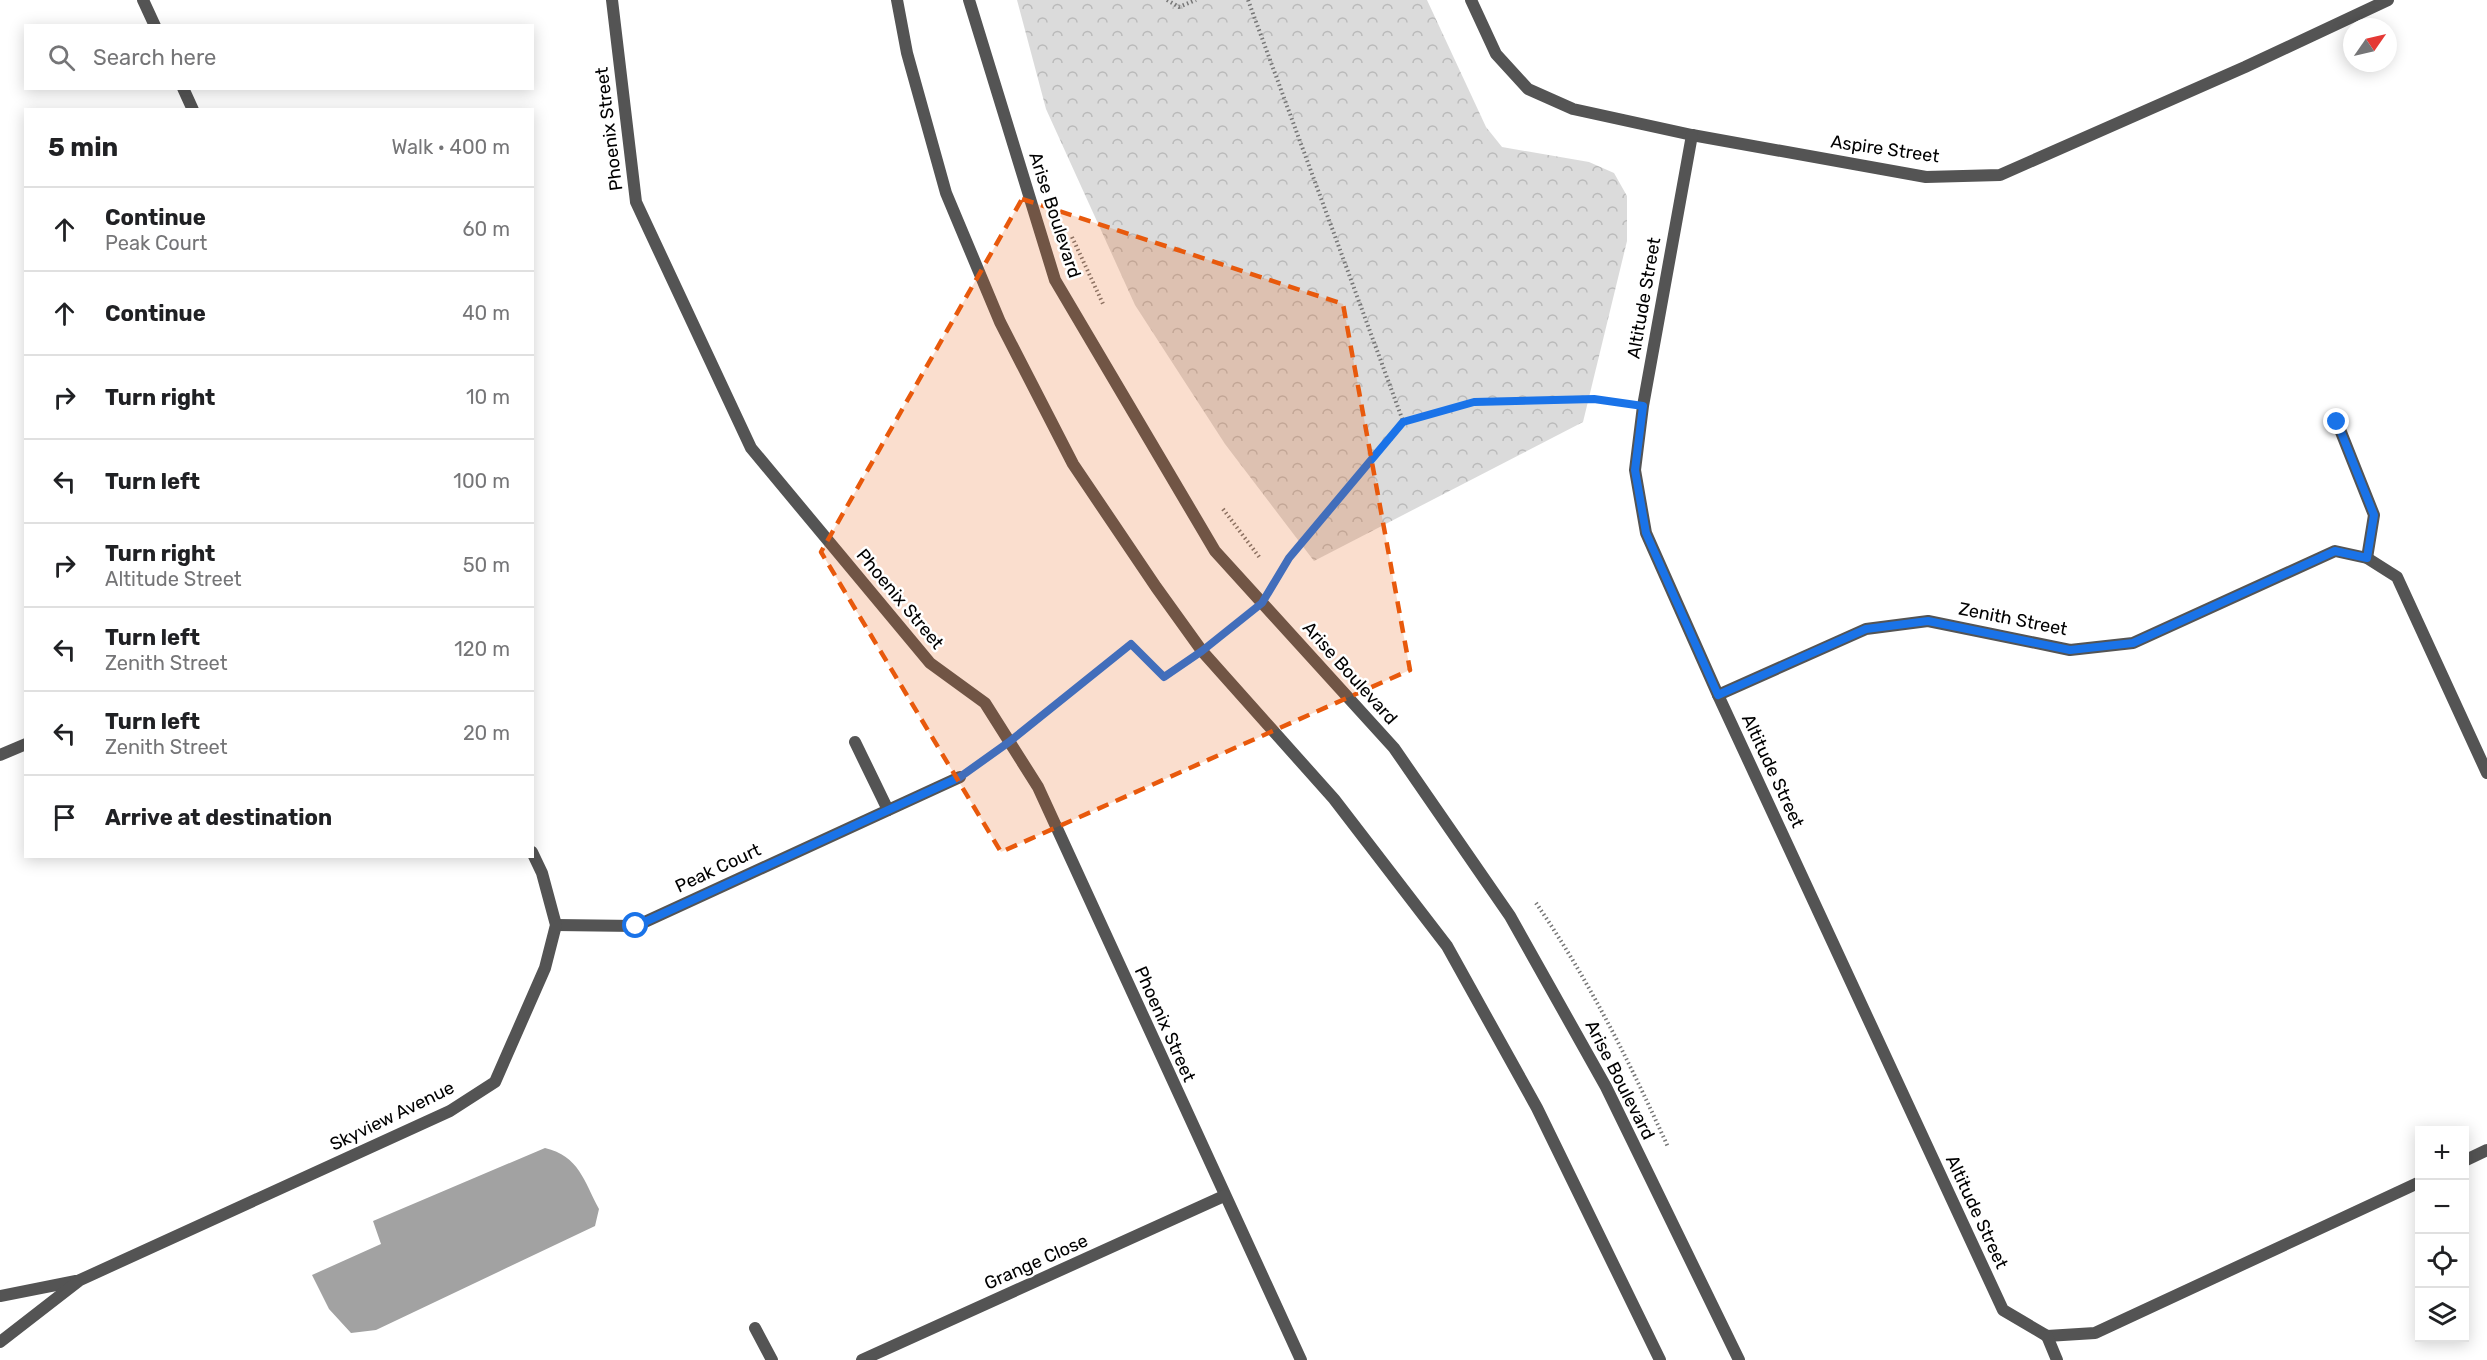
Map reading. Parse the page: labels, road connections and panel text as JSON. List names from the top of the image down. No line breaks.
{"streets":{"street":["Phoenix Street","Aspire Street","Arise Boulevard","Altitude Street","Zenith Street","Peak Court","Skyview Avenue","Grange Close"]},"crossings":[["Phoenix Street","Grange Close"],["Aspire Street","Altitude Street"],["Altitude Street","Zenith Street"],["Peak Court","Skyview Avenue"]],"north":"top right","page":{"search":"Search here","heading":["5 min","Walk · 400 m"],"list":[["Continue","Peak Court","60 m"],["Continue","40 m"],["Turn right","10 m"],["Turn left","100 m"],["Turn right","Altitude Street","50 m"],["Turn left","Zenith Street","120 m"],["Turn left","Zenith Street","20 m"],"Arrive at destination"],"map_buttons":["+","−"]}}
